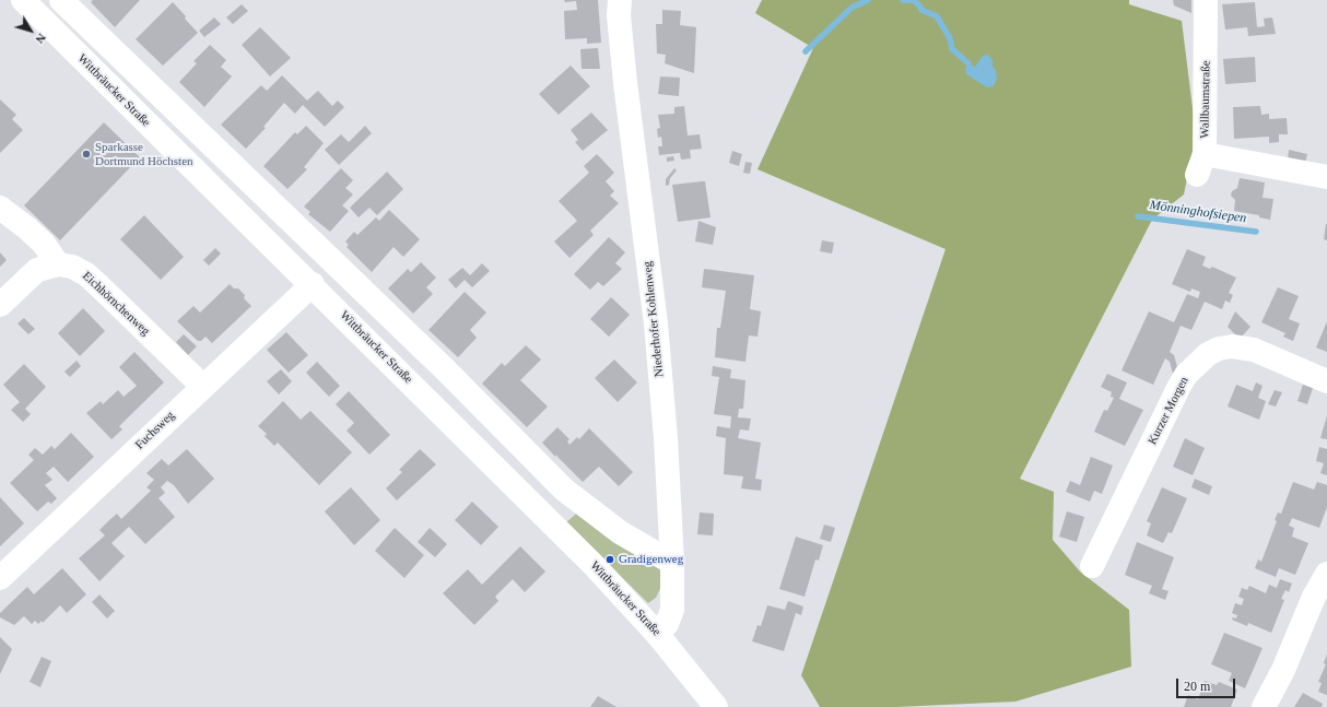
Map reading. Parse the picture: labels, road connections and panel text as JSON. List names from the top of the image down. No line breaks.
{"streets":{"street":["Wittbräucker Straße","Wallbaumstraße","Eichhörnchenweg","Niederhofer Kohlenweg","Kurzer Morgen","Fuchsweg"]},"crossings":[["Wittbräucker Straße","Niederhofer Kohlenweg"],["Wittbräucker Straße","Fuchsweg"],["Eichhörnchenweg","Fuchsweg"]],"water":["Mönninghofsiepen"],"places":["Sparkasse Dortmund Höchsten","Gradigenweg"],"scale_bar":"20 m","north":"bottom right"}
